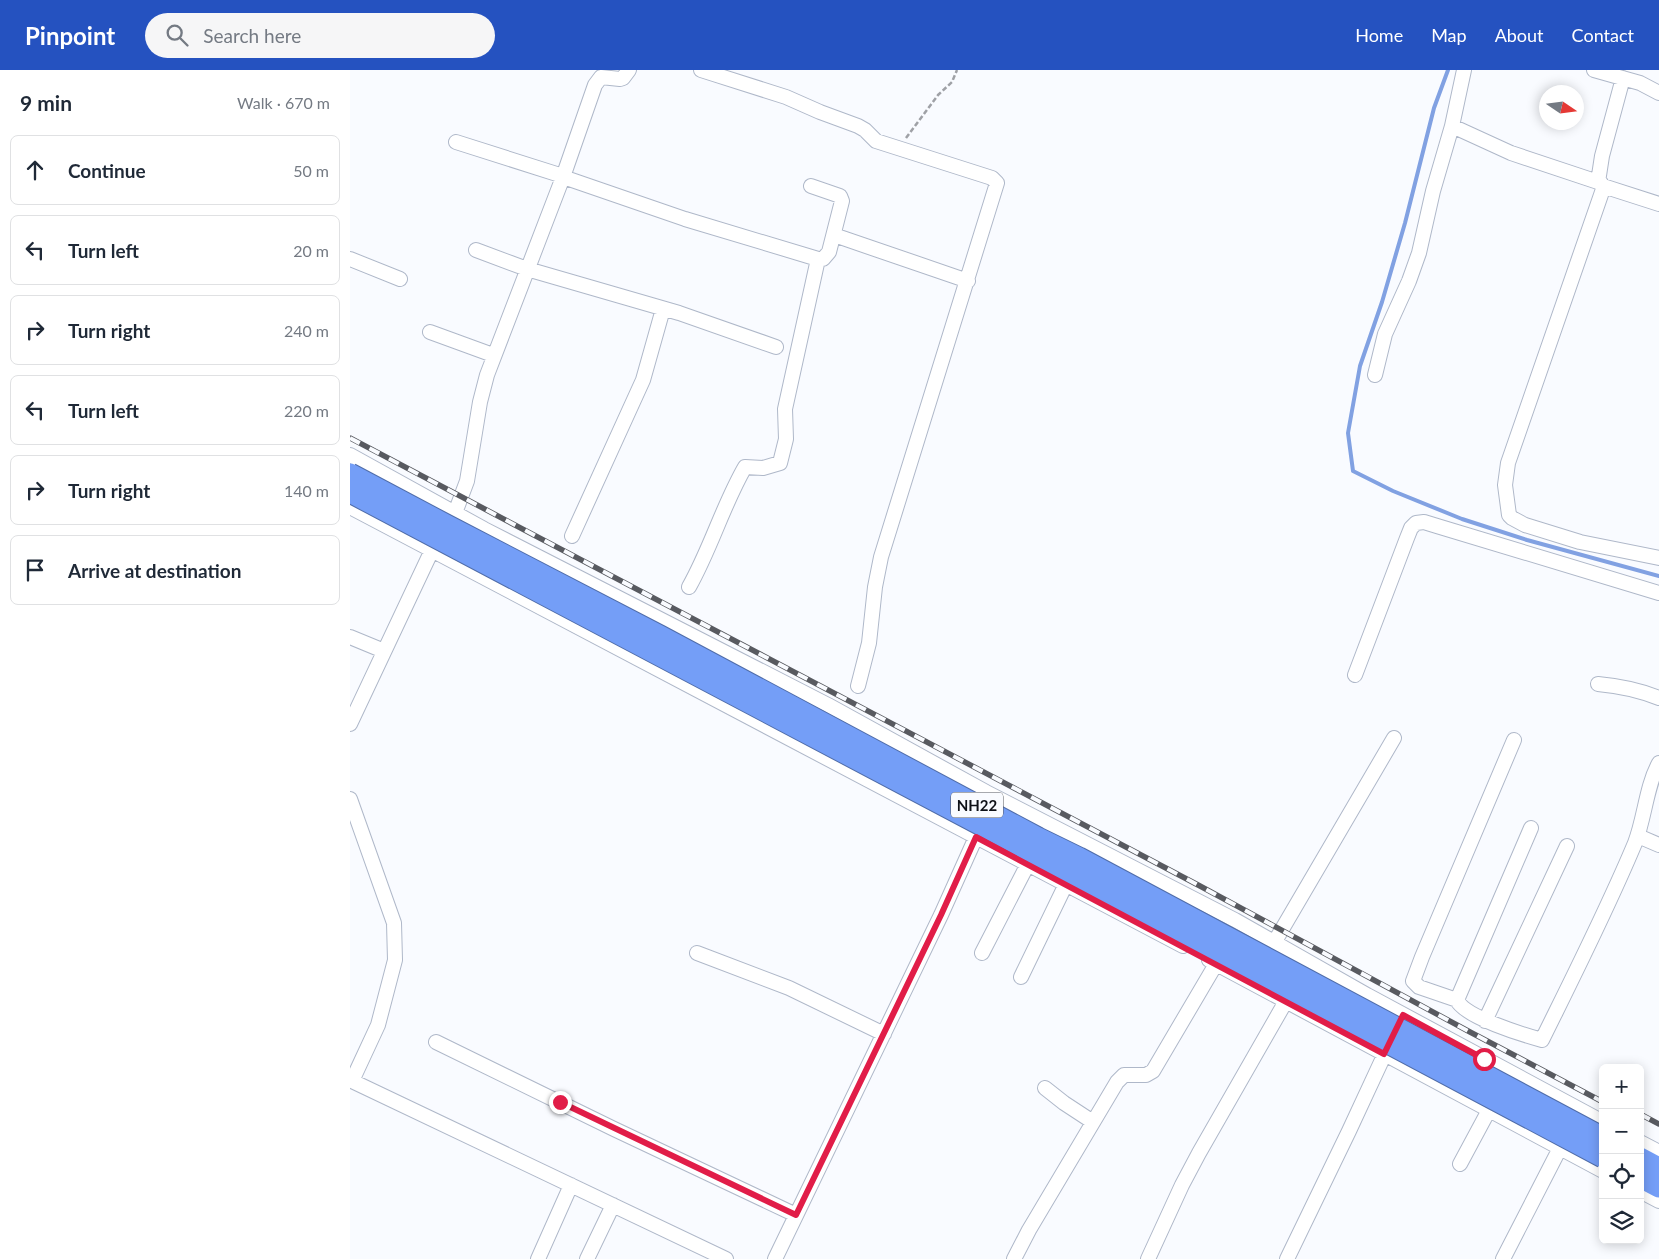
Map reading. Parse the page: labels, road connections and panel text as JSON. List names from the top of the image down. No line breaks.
{"streets":{"highway":["NH22"]},"north":"right","page":{"header":"Pinpoint","search":"Search here","nav":["Home","Map","About","Contact"],"heading":["9 min","Walk · 670 m"],"list":[["Continue","50 m"],["Turn left","20 m"],["Turn right","240 m"],["Turn left","220 m"],["Turn right","140 m"],"Arrive at destination"],"map_buttons":["+","−"]}}
